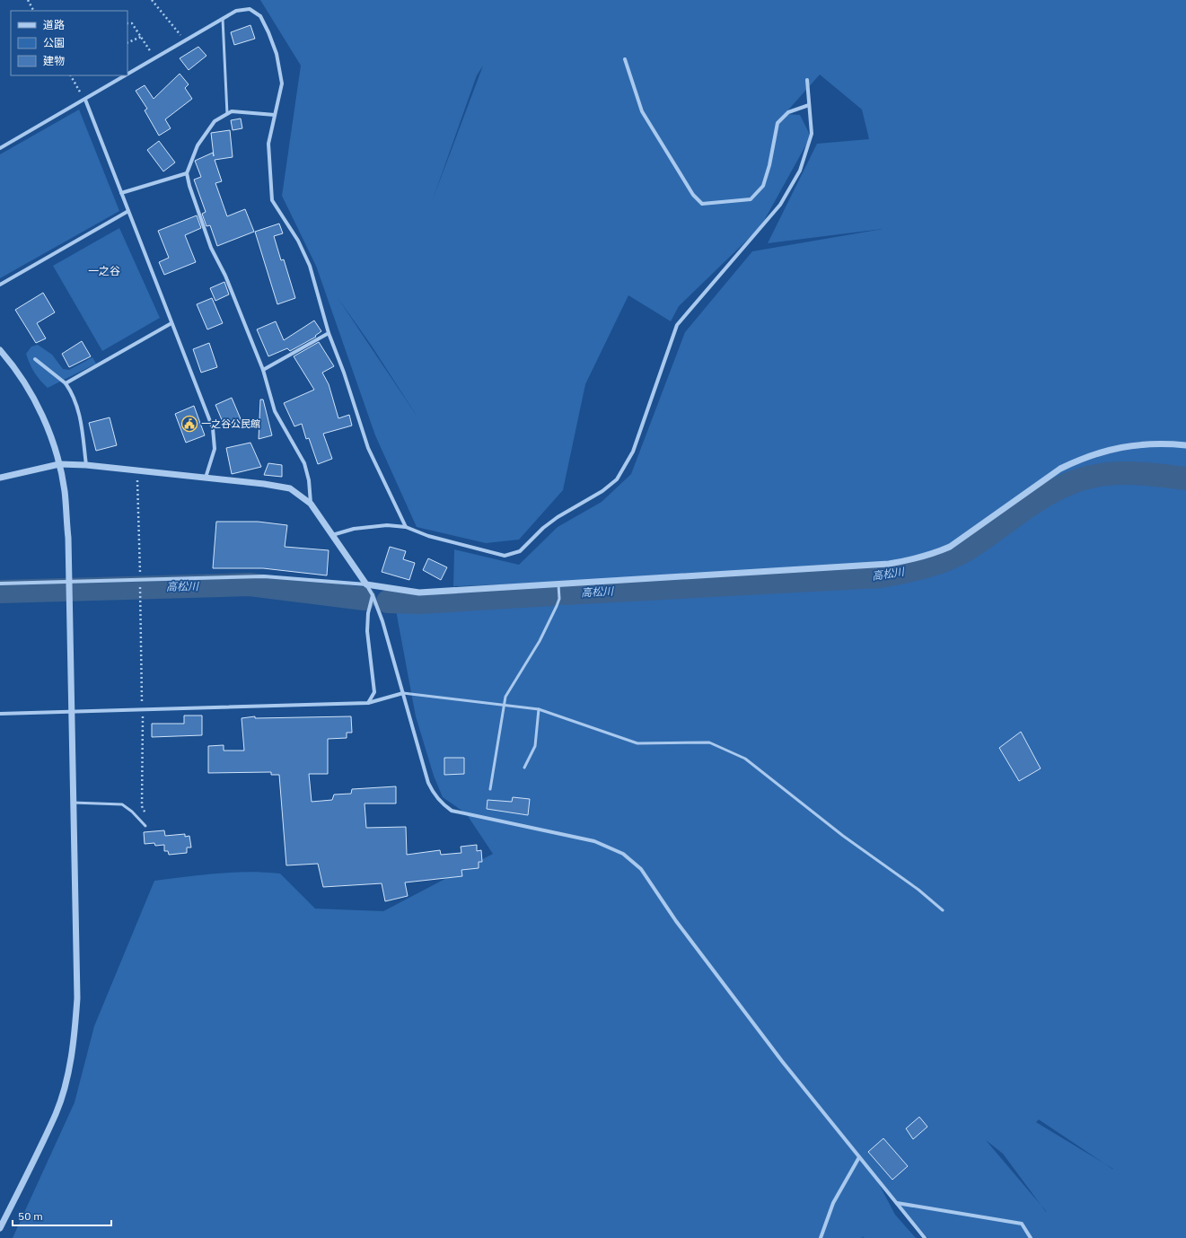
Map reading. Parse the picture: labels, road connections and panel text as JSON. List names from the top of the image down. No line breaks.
{"districts":["一之谷"],"water":["高松川"],"places":{"public building":["一之谷公民館"]},"legend":["道路","公園","建物"],"scale_bar":"50 m"}
